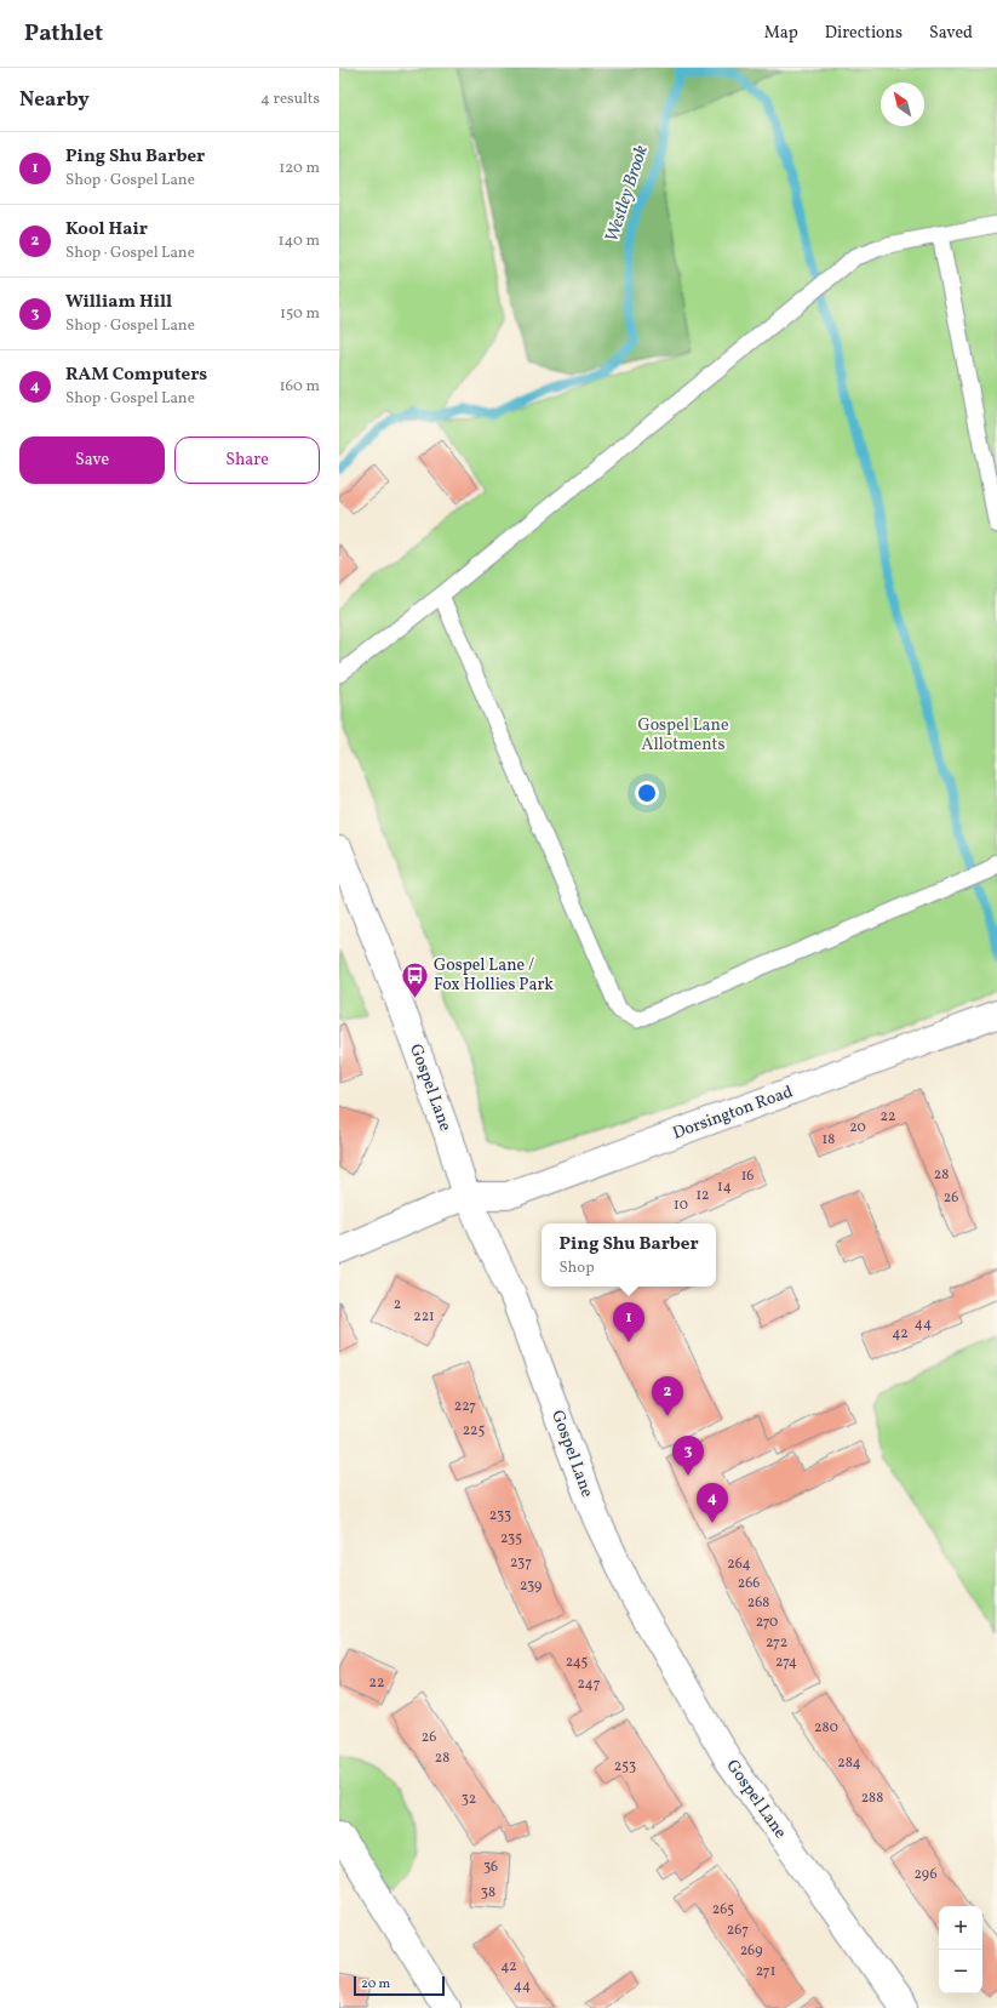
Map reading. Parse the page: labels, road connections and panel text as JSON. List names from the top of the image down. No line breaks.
{"streets":{"street":["Gospel Lane","Dorsington Road"]},"crossings":[["Gospel Lane","Dorsington Road"]],"water":["Westley Brook"],"parks":["Gospel Lane Allotments"],"places":{"bus stop":["Gospel Lane / Fox Hollies Park"]},"house_numbers":["22","20","18","28","16","14","12","26","10","2","221","44","42","227","225","233","235","237","264","266","239","268","270","272","245","274","22","247","280","26","28","284","253","288","32","36","296","38","265","267","269","42","271","44"],"scale_bar":"20 m","north":"top left","page":{"header":"Pathlet","nav":["Map","Directions","Saved"],"heading":["Nearby","4 results"],"list":[{"mark":"1","name":"Ping Shu Barber","note":"Shop · Gospel Lane","value":"120 m"},{"mark":"2","name":"Kool Hair","note":"Shop · Gospel Lane","value":"140 m"},{"mark":"3","name":"William Hill","note":"Shop · Gospel Lane","value":"150 m"},{"mark":"4","name":"RAM Computers","note":"Shop · Gospel Lane","value":"160 m"}],"buttons":["Save","Share"],"popup":["Ping Shu Barber","Shop"],"pins":["1","2","3","4"],"map_buttons":["+","−"],"scale":"20 m"}}
